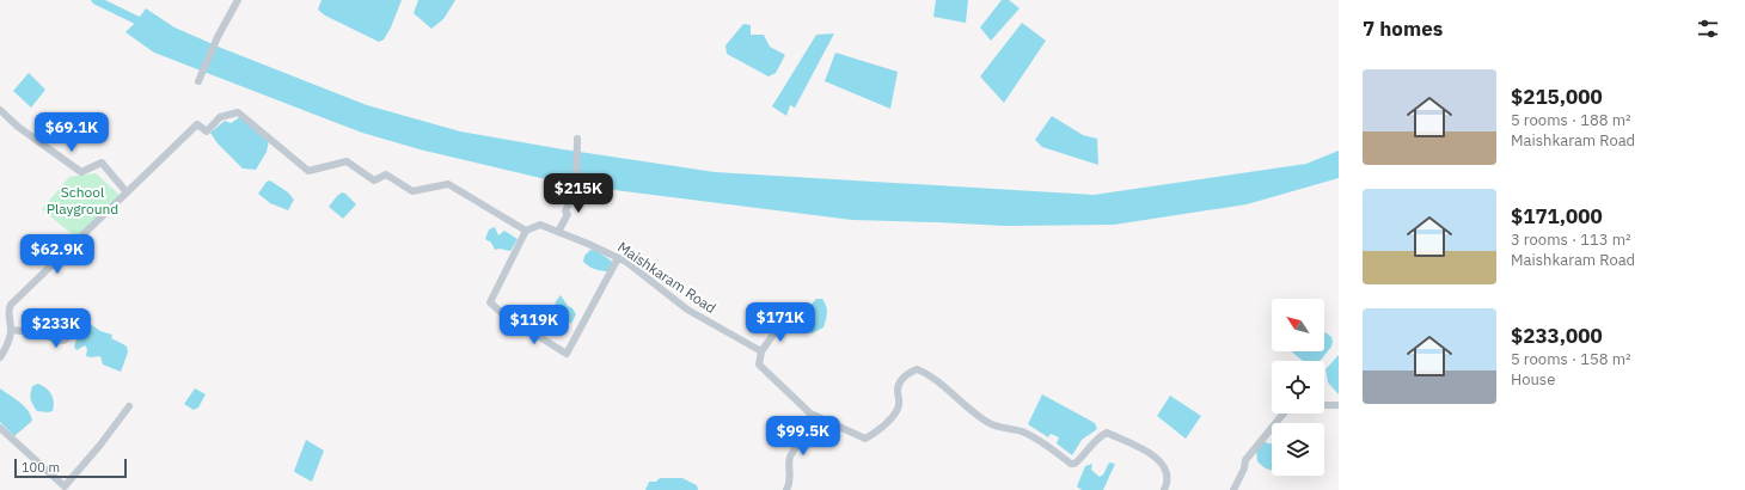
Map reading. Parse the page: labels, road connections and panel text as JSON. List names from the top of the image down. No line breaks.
{"streets":{"street":["Maishkaram Road"]},"parks":["School Playground"],"scale_bar":"100 m","north":"top left","page":{"heading":"7 homes","list":[{"name":"$215,000","note":"5 rooms · 188 m² · Maishkaram Road"},{"name":"$171,000","note":"3 rooms · 113 m² · Maishkaram Road"},{"name":"$233,000","note":"5 rooms · 158 m² · House"}],"price":["$69.1K","$215K","$62.9K","$171K","$119K","$233K","$99.5K"],"scale":"100 m"}}
